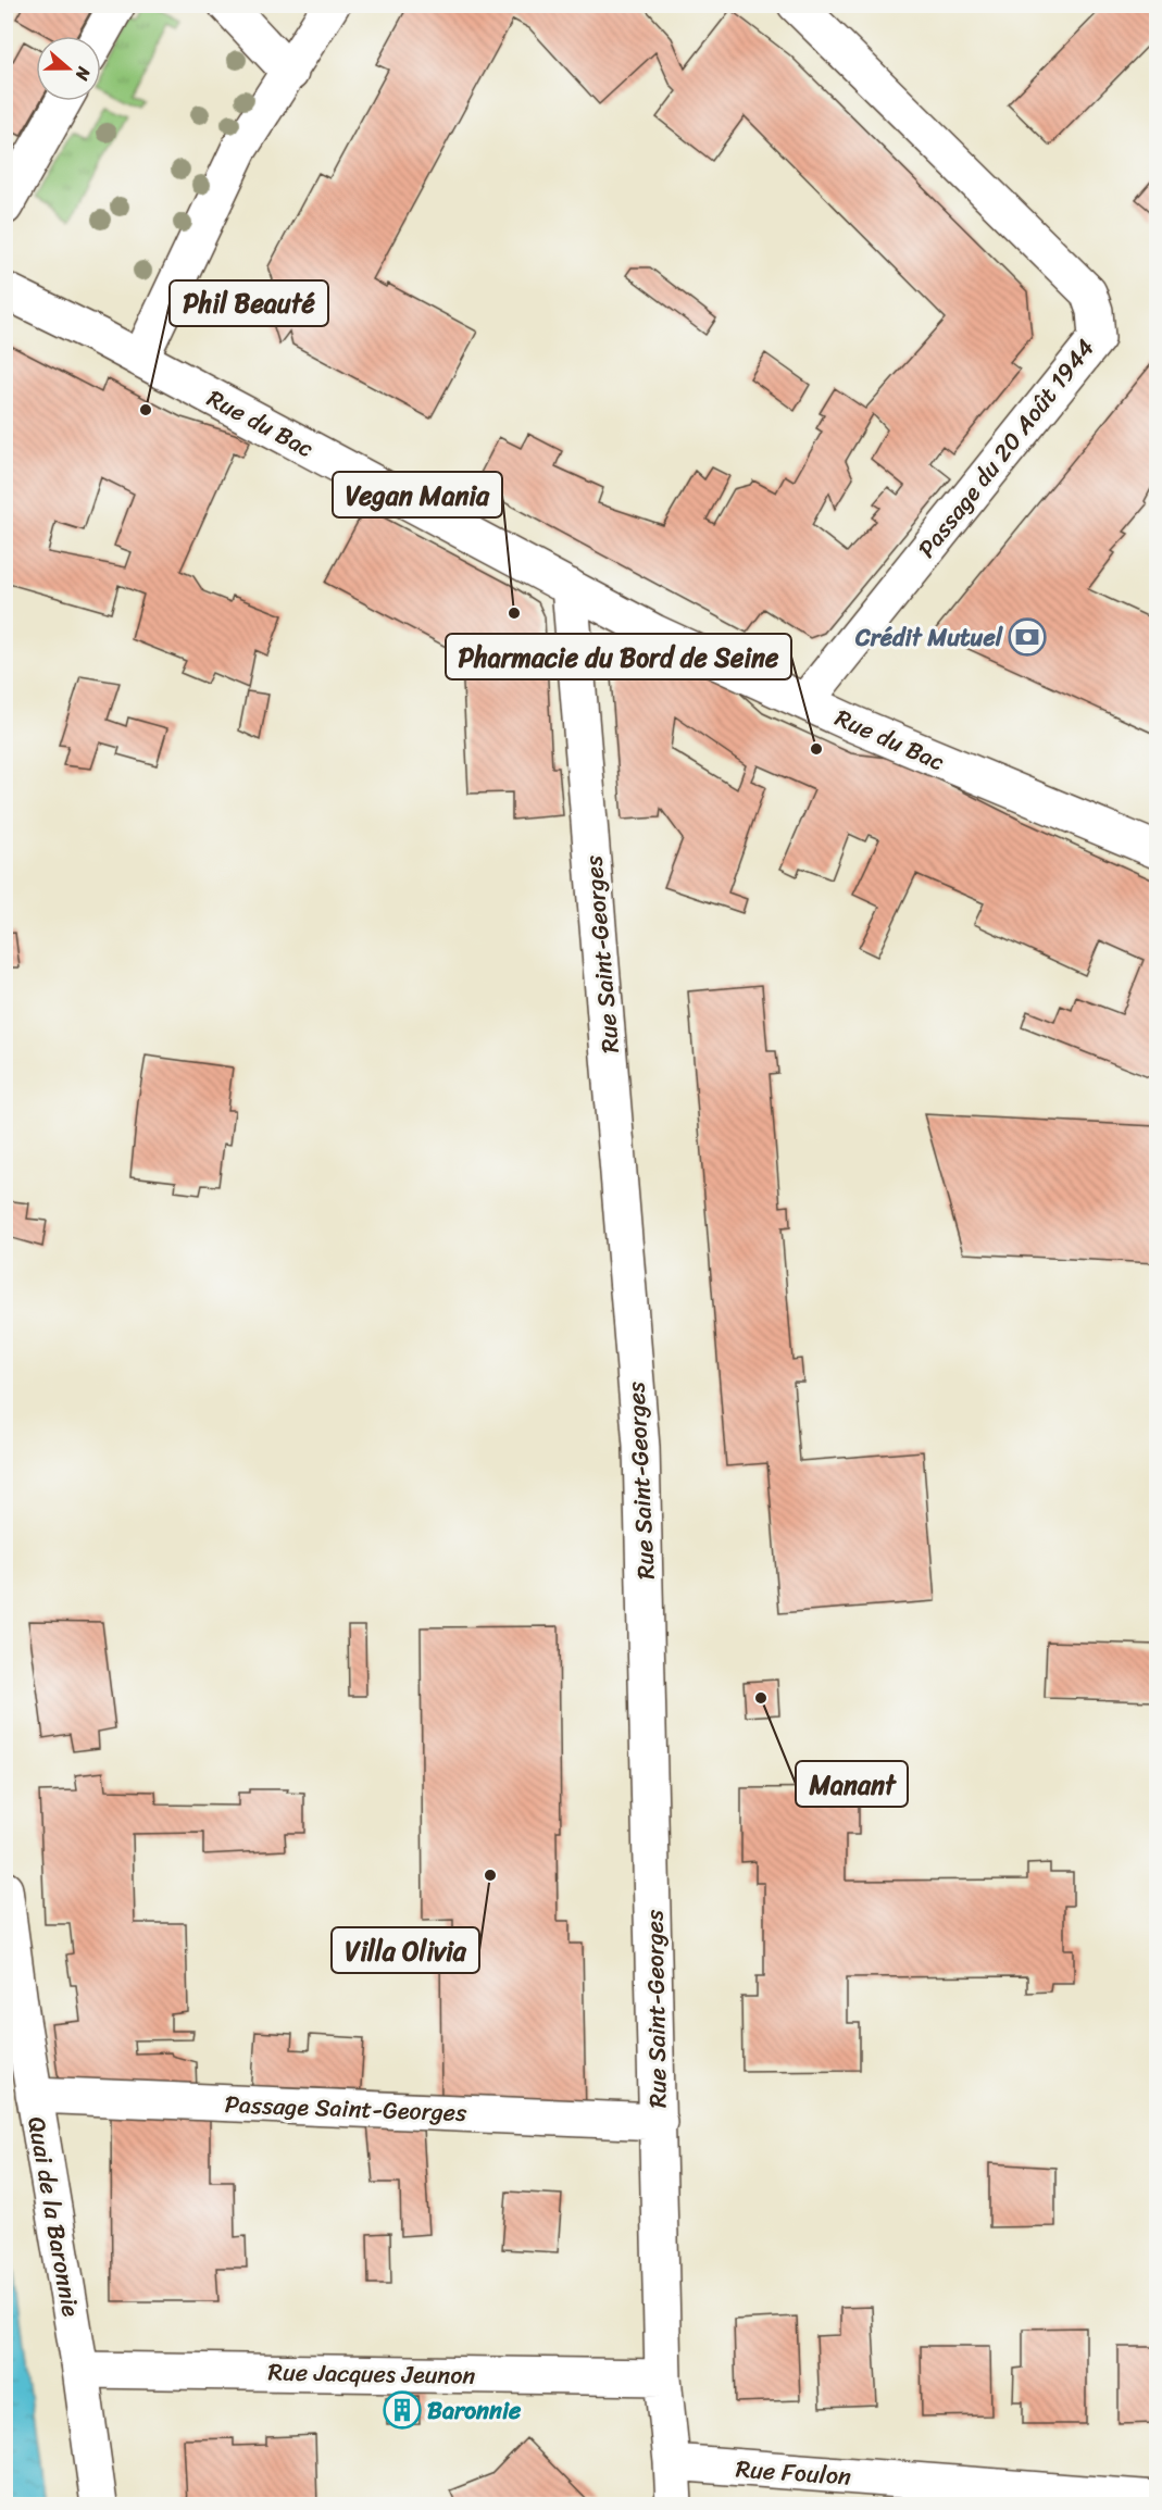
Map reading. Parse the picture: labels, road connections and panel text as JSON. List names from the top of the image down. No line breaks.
{"streets":{"street":["Rue du Bac","Passage du 20 Août 1944","Rue Saint-Georges","Passage Saint-Georges","Quai de la Baronnie","Rue Jacques Jeunon","Rue Foulon"]},"crossings":[["Rue du Bac","Passage du 20 Août 1944"],["Rue du Bac","Rue Saint-Georges"],["Rue Saint-Georges","Passage Saint-Georges"],["Rue Saint-Georges","Rue Jacques Jeunon"],["Passage Saint-Georges","Quai de la Baronnie"],["Quai de la Baronnie","Rue Jacques Jeunon"]],"places":{"other":["Phil Beauté","Vegan Mania","Pharmacie du Bord de Seine","Manant","Villa Olivia"],"bank":["Crédit Mutuel"],"building":["Baronnie"]},"north":"right"}
